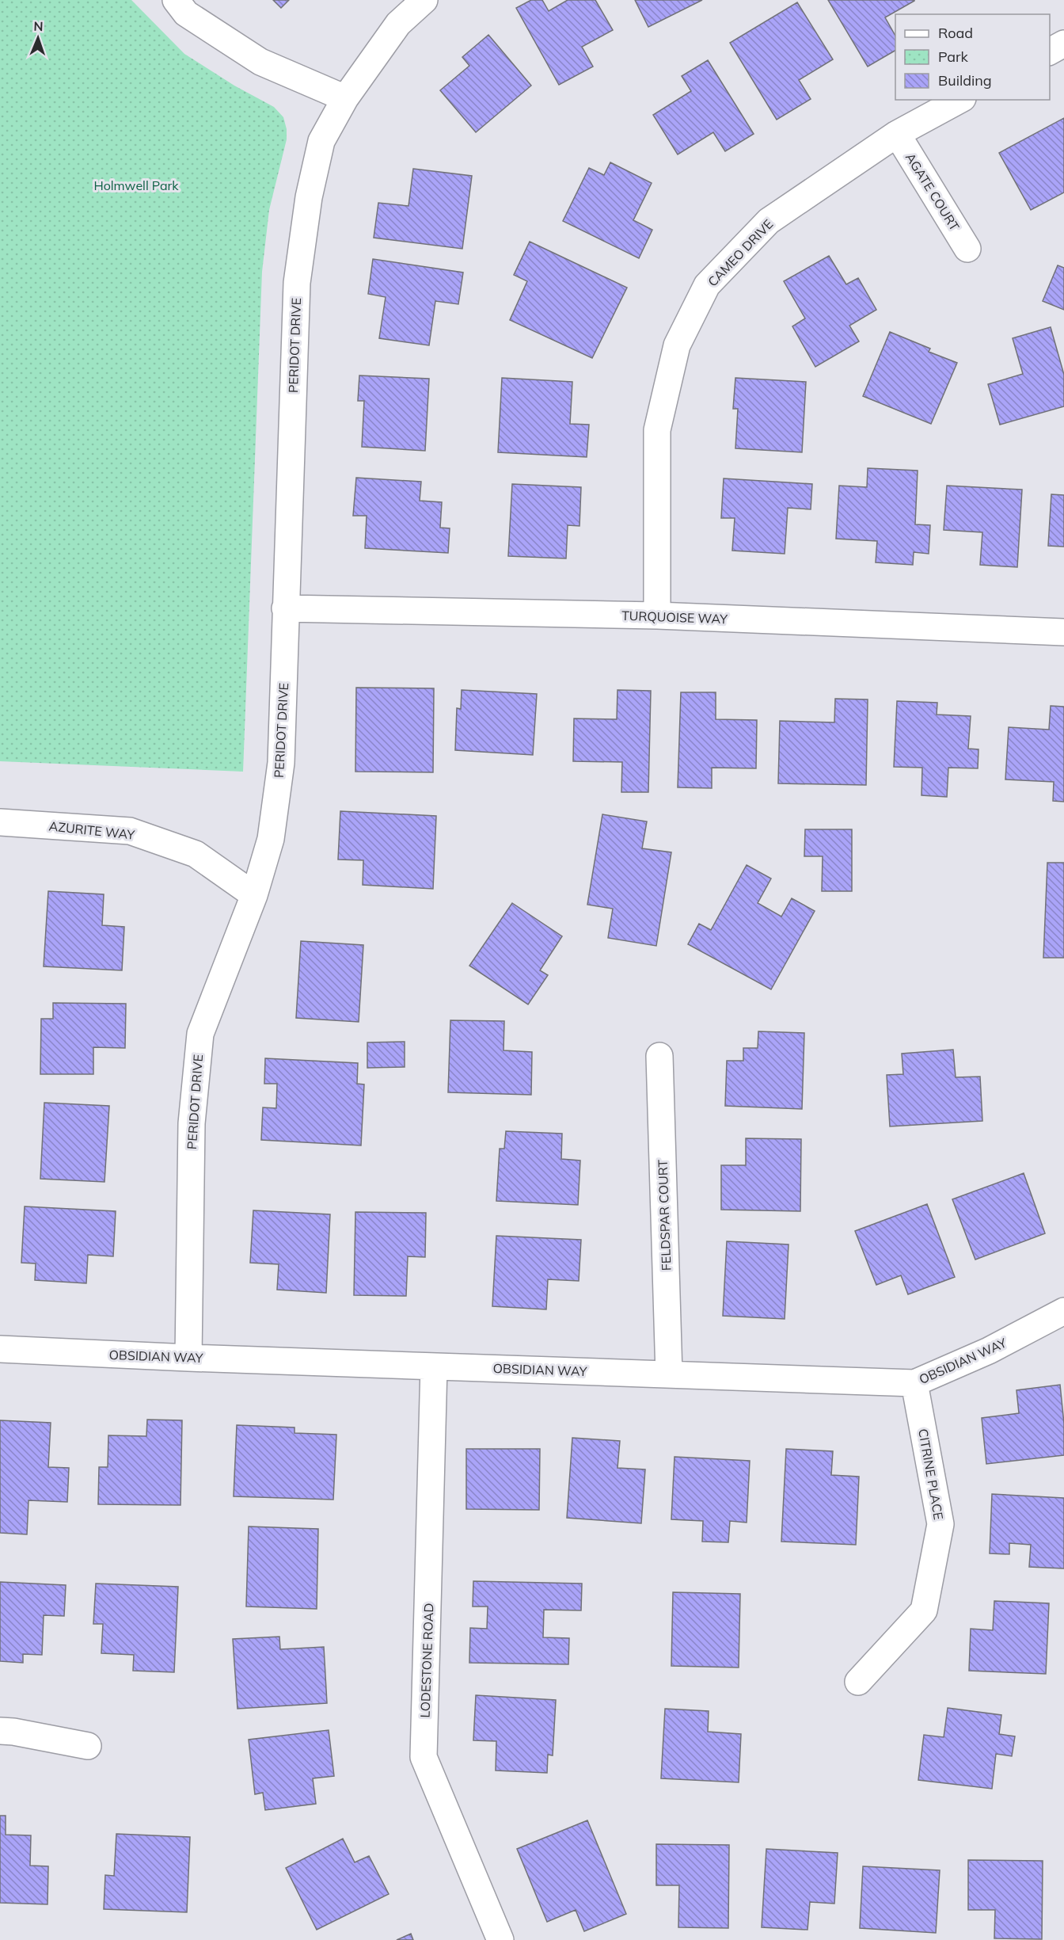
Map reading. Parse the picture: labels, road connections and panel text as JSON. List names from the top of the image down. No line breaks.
{"streets":{"street":["AGATE COURT","CAMEO DRIVE","PERIDOT DRIVE","TURQUOISE WAY","AZURITE WAY","FELDSPAR COURT","OBSIDIAN WAY","CITRINE PLACE","LODESTONE ROAD"]},"crossings":[["AGATE COURT","CAMEO DRIVE"],["CAMEO DRIVE","TURQUOISE WAY"],["PERIDOT DRIVE","TURQUOISE WAY"],["PERIDOT DRIVE","AZURITE WAY"],["PERIDOT DRIVE","OBSIDIAN WAY"],["FELDSPAR COURT","OBSIDIAN WAY"],["OBSIDIAN WAY","CITRINE PLACE"],["OBSIDIAN WAY","LODESTONE ROAD"]],"parks":["Holmwell Park"],"legend":["Road","Park","Building"],"north":"top"}
